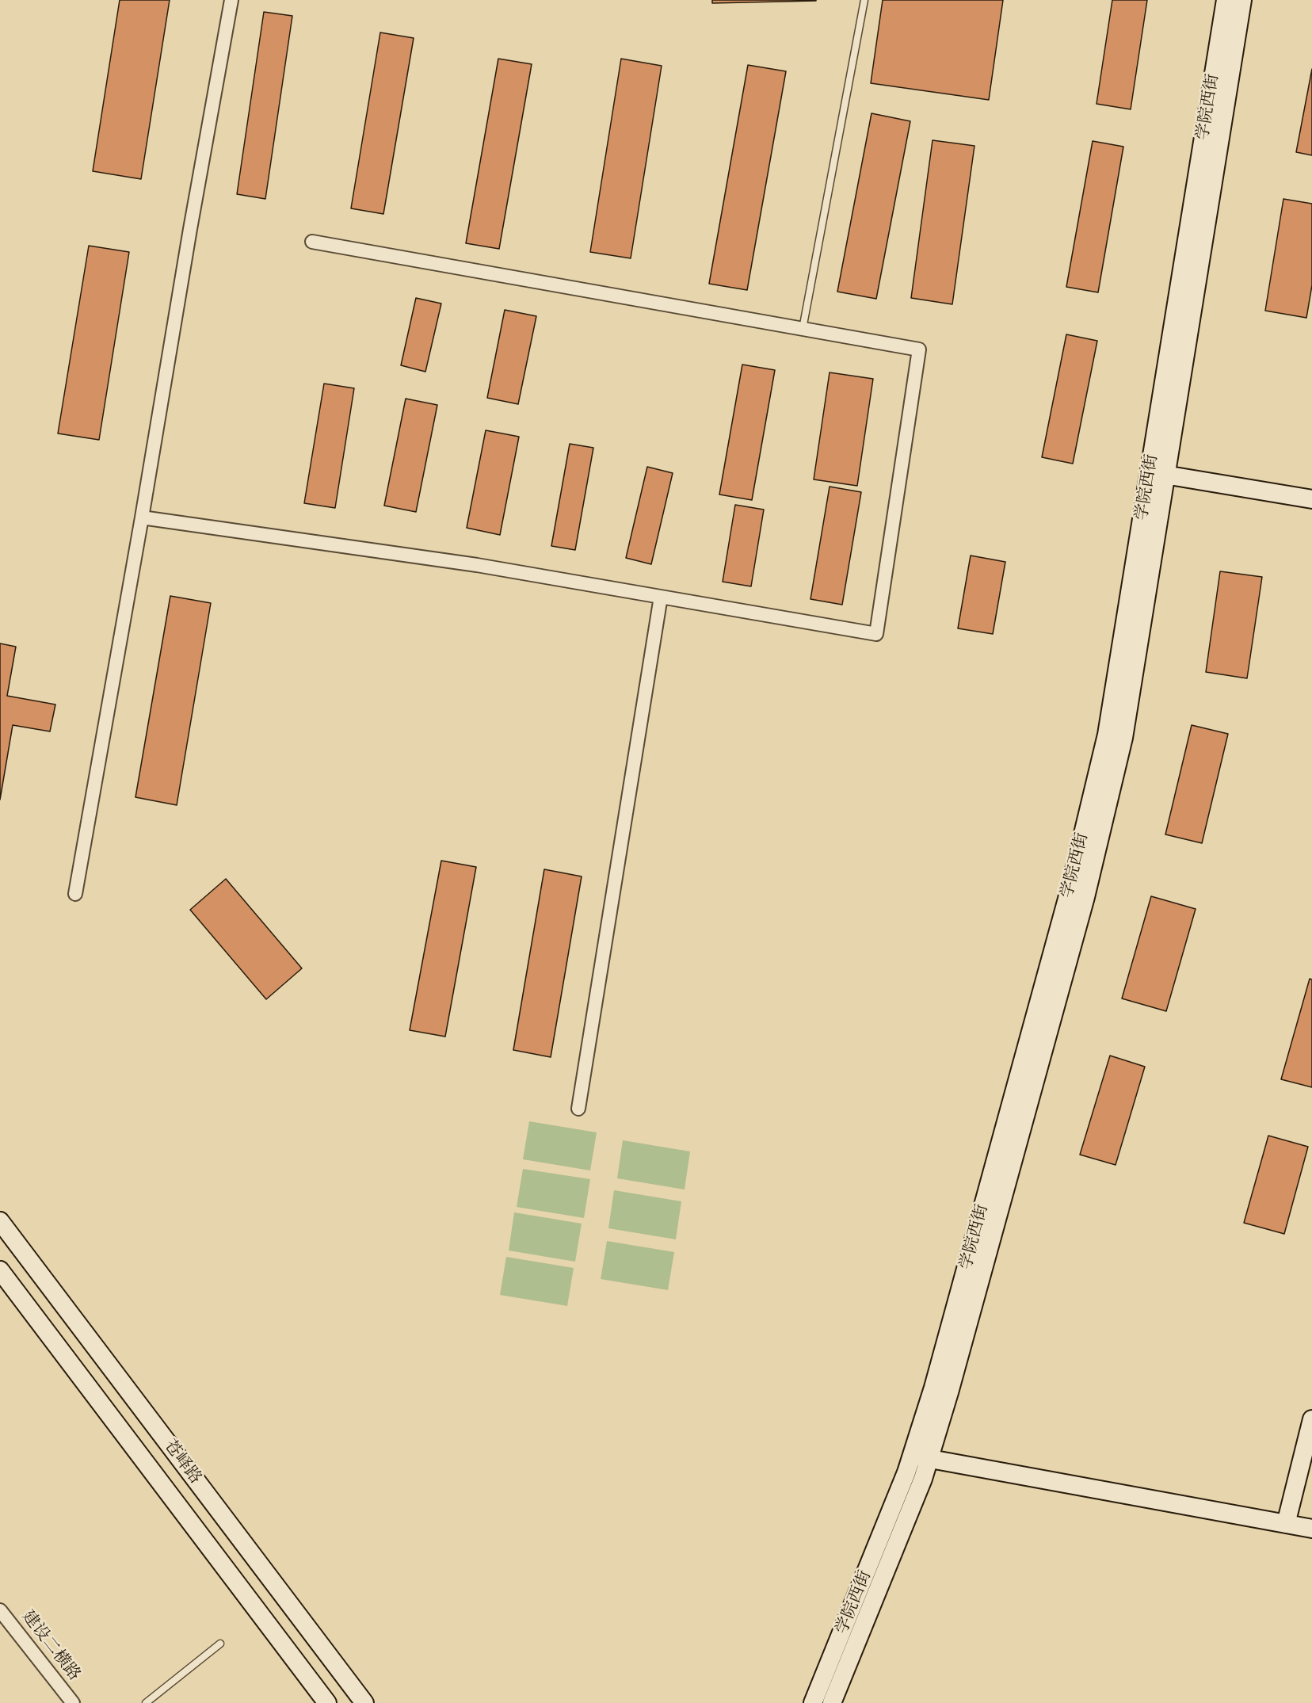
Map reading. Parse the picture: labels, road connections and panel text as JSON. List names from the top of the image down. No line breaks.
{"streets":{"main road":["学院西街","苍峄路"],"street":["建设二横路"]}}
